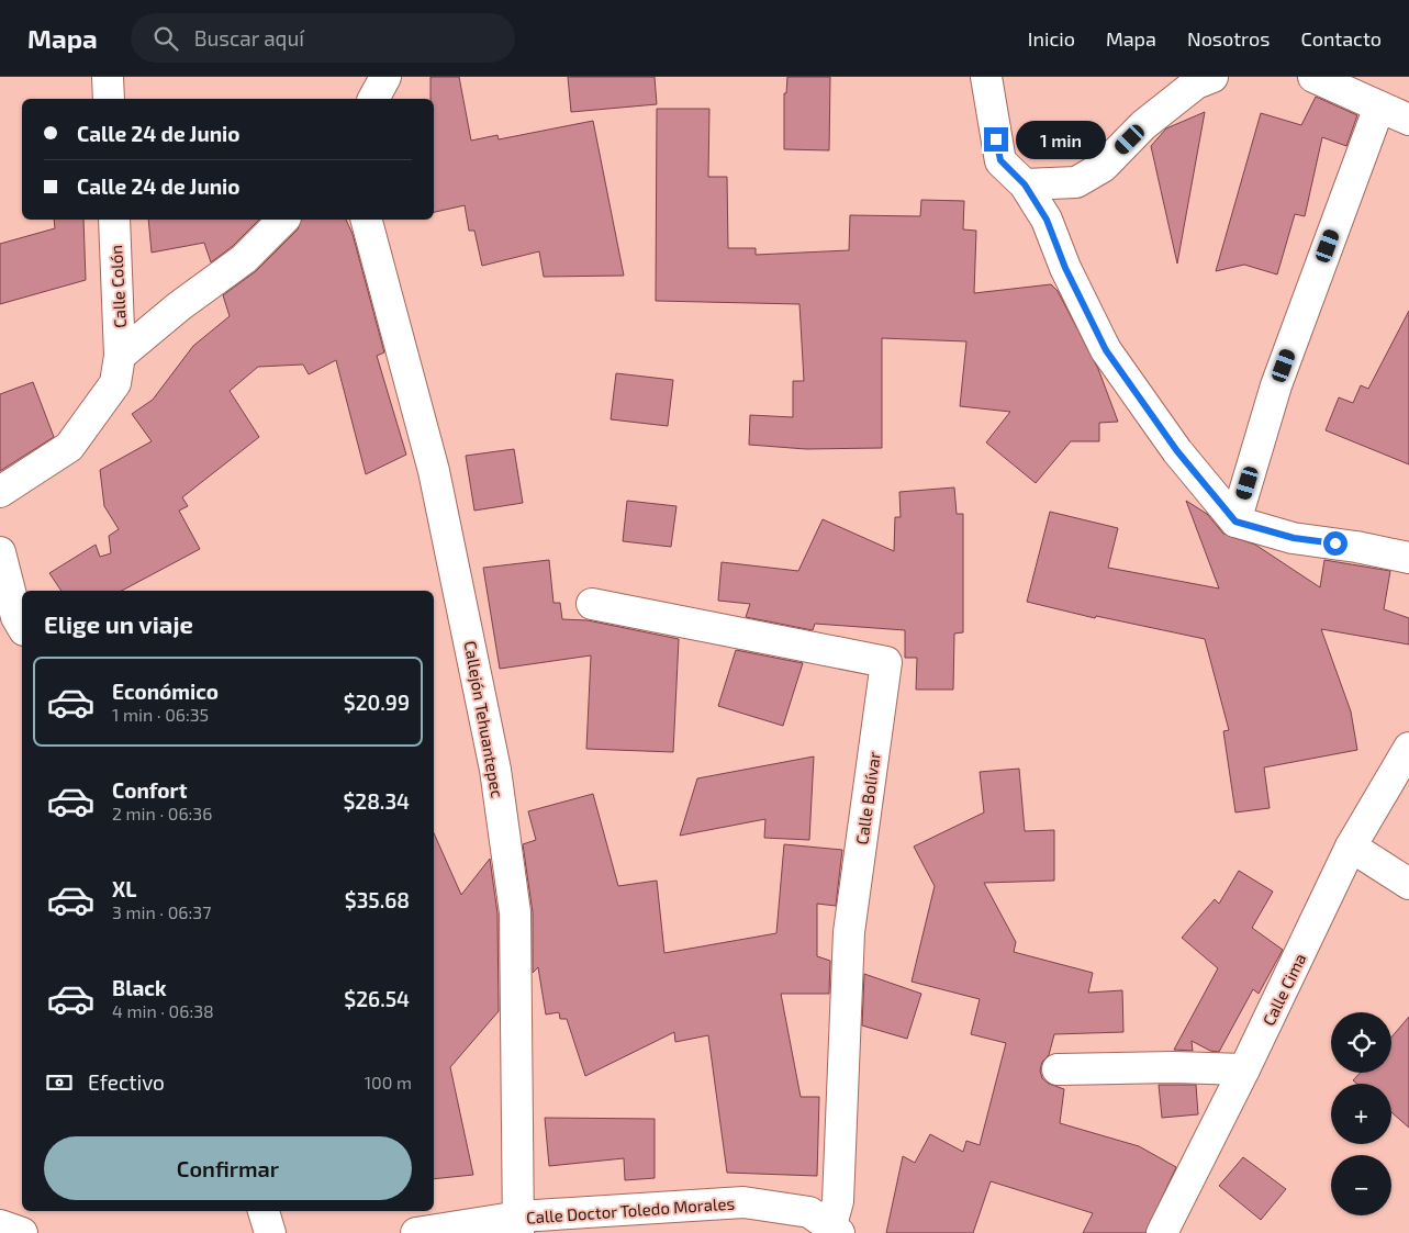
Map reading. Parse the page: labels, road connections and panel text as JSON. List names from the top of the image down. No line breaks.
{"streets":{"street":["Calle Colón","Callejón Tehuantepec","Calle Bolívar","Calle Cima","Calle Doctor Toledo Morales"]},"crossings":[["Callejón Tehuantepec","Calle Doctor Toledo Morales"],["Calle Bolívar","Calle Doctor Toledo Morales"]],"page":{"header":"Mapa","search":"Buscar aquí","nav":["Inicio","Mapa","Nosotros","Contacto"],"banner":["Calle 24 de Junio","Calle 24 de Junio"],"bubble":"1 min","heading":"Elige un viaje","list":[{"name":"Económico","note":"1 min · 06:35","value":"$20.99"},{"name":"Confort","note":"2 min · 06:36","value":"$28.34"},{"name":"XL","note":"3 min · 06:37","value":"$35.68"},{"name":"Black","note":"4 min · 06:38","value":"$26.54"}],"map_buttons":["+","−"],"pay":["Efectivo","100 m"],"buttons":"Confirmar"}}
